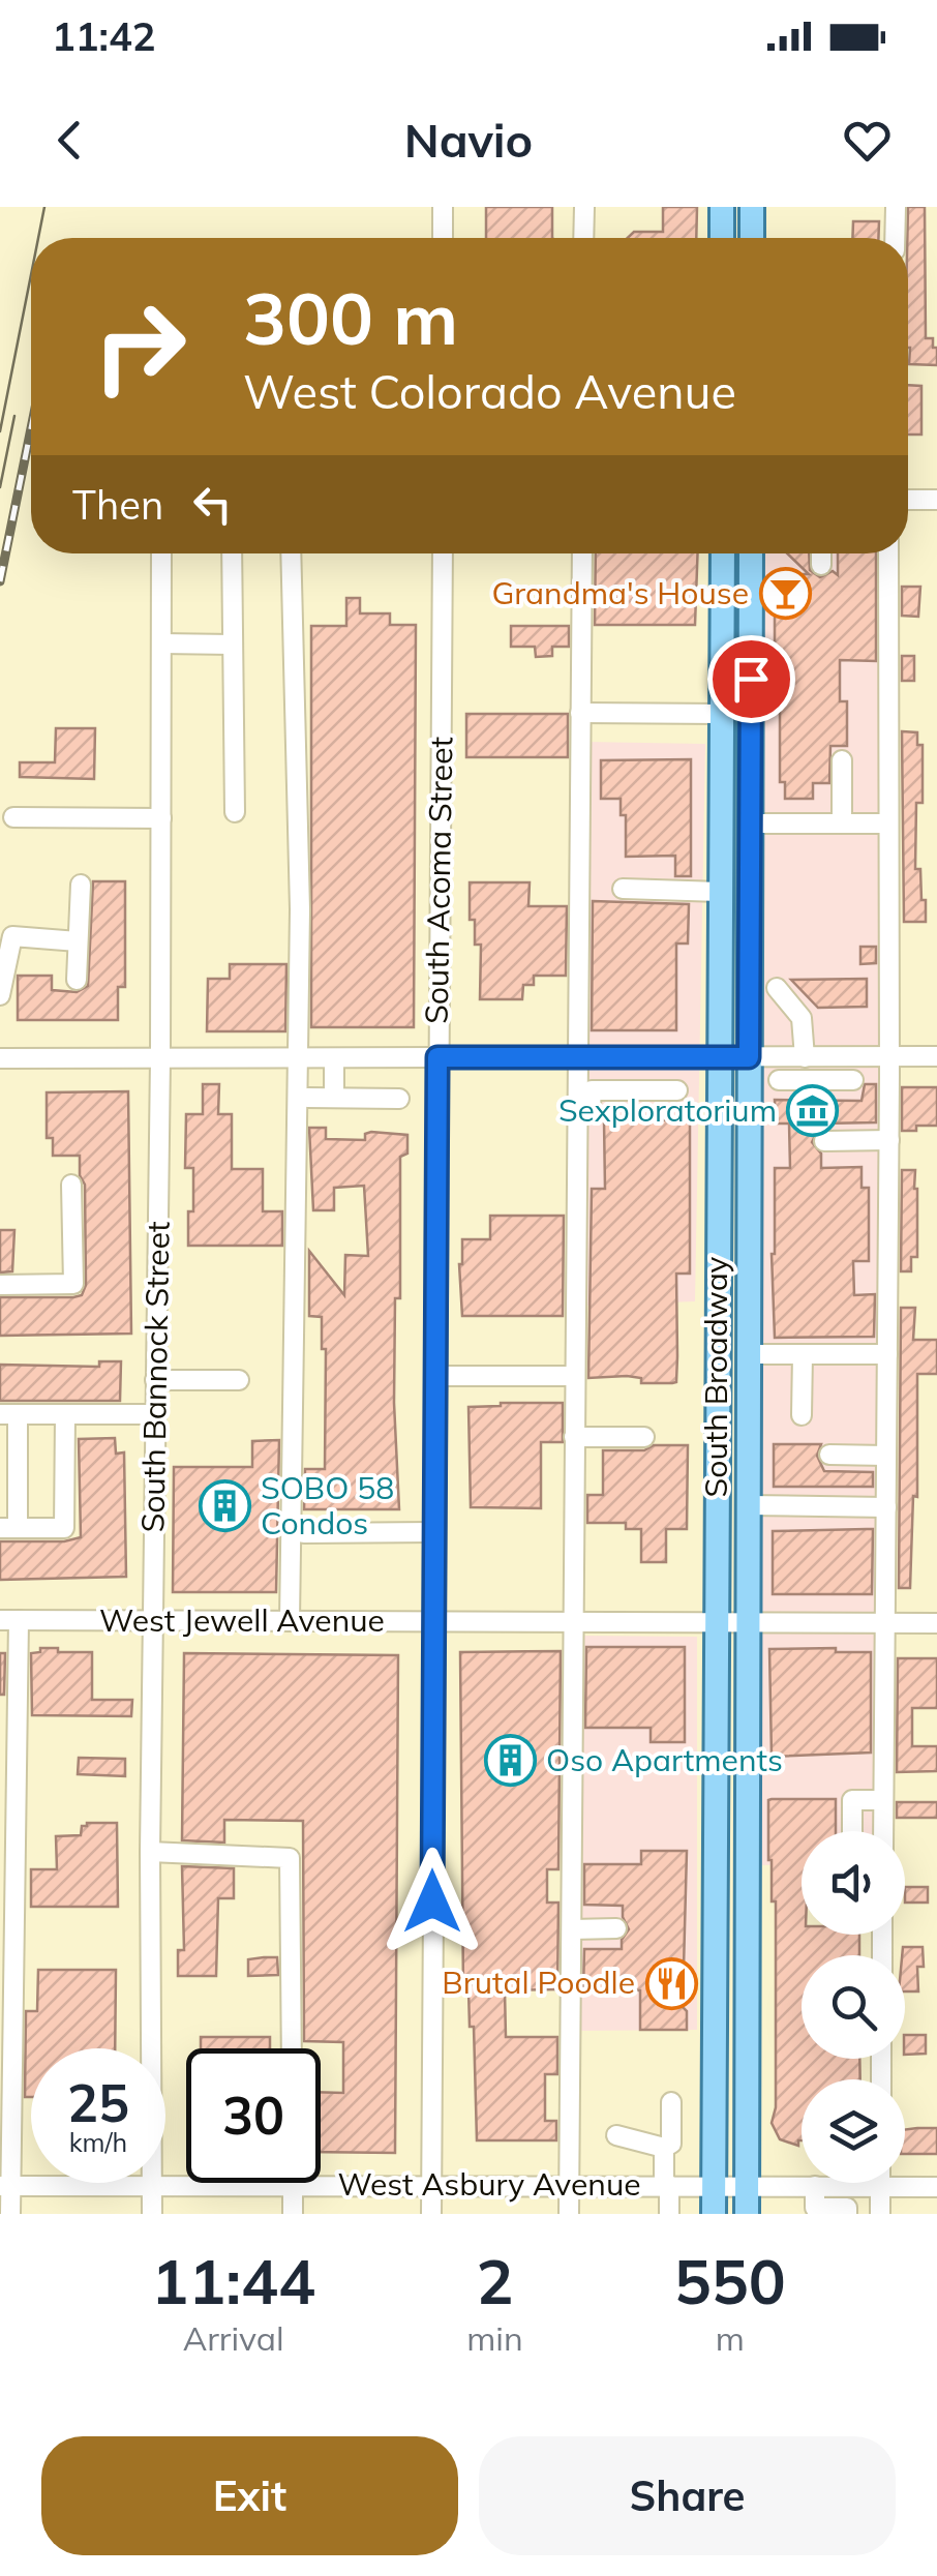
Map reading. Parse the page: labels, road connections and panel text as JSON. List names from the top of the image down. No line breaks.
{"streets":{"main road":["South Broadway"],"street":["South Acoma Street","South Bannock Street","West Jewell Avenue","West Asbury Avenue"]},"crossings":[["South Acoma Street","West Jewell Avenue"],["South Acoma Street","West Asbury Avenue"],["South Bannock Street","West Jewell Avenue"],["South Bannock Street","West Asbury Avenue"],["South Broadway","West Jewell Avenue"],["South Broadway","West Asbury Avenue"]],"places":{"bar":["Grandma's House"],"museum":["Sexploratorium"],"building":["SOBO 58 Condos","Oso Apartments"],"restaurant":["Brutal Poodle"]},"page":{"status":"11:42","header":"Navio","turn":["300 m","West Colorado Avenue"],"then":"Then","speed":"25 km/h","limit":"30","eta":["11:44","Arrival","2","min","550","m"],"buttons":["Exit","Share"]}}
